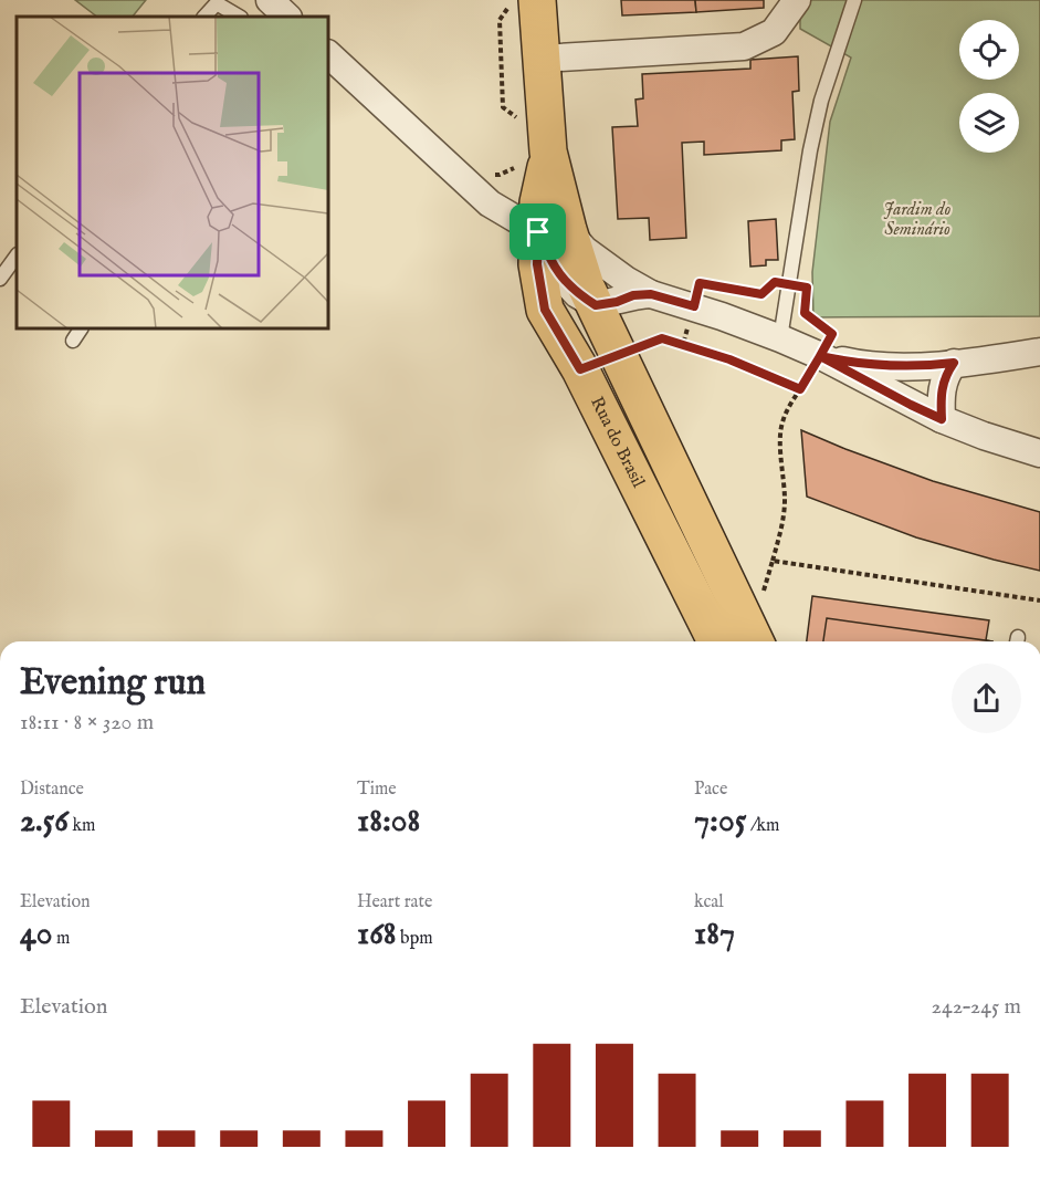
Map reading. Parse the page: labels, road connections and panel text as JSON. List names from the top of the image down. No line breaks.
{"streets":{"main road":["Rua do Brasil"]},"parks":["Jardim do Seminário"],"page":{"heading":["Evening run","18:11 · 8 × 320 m"],"stats":[["Distance","2.56 km"],["Time","18:08"],["Pace","7:05 /km"],["Elevation","40 m"],["Heart rate","168 bpm"],["kcal","187"]],"chart":["Elevation","242–245 m"]}}
